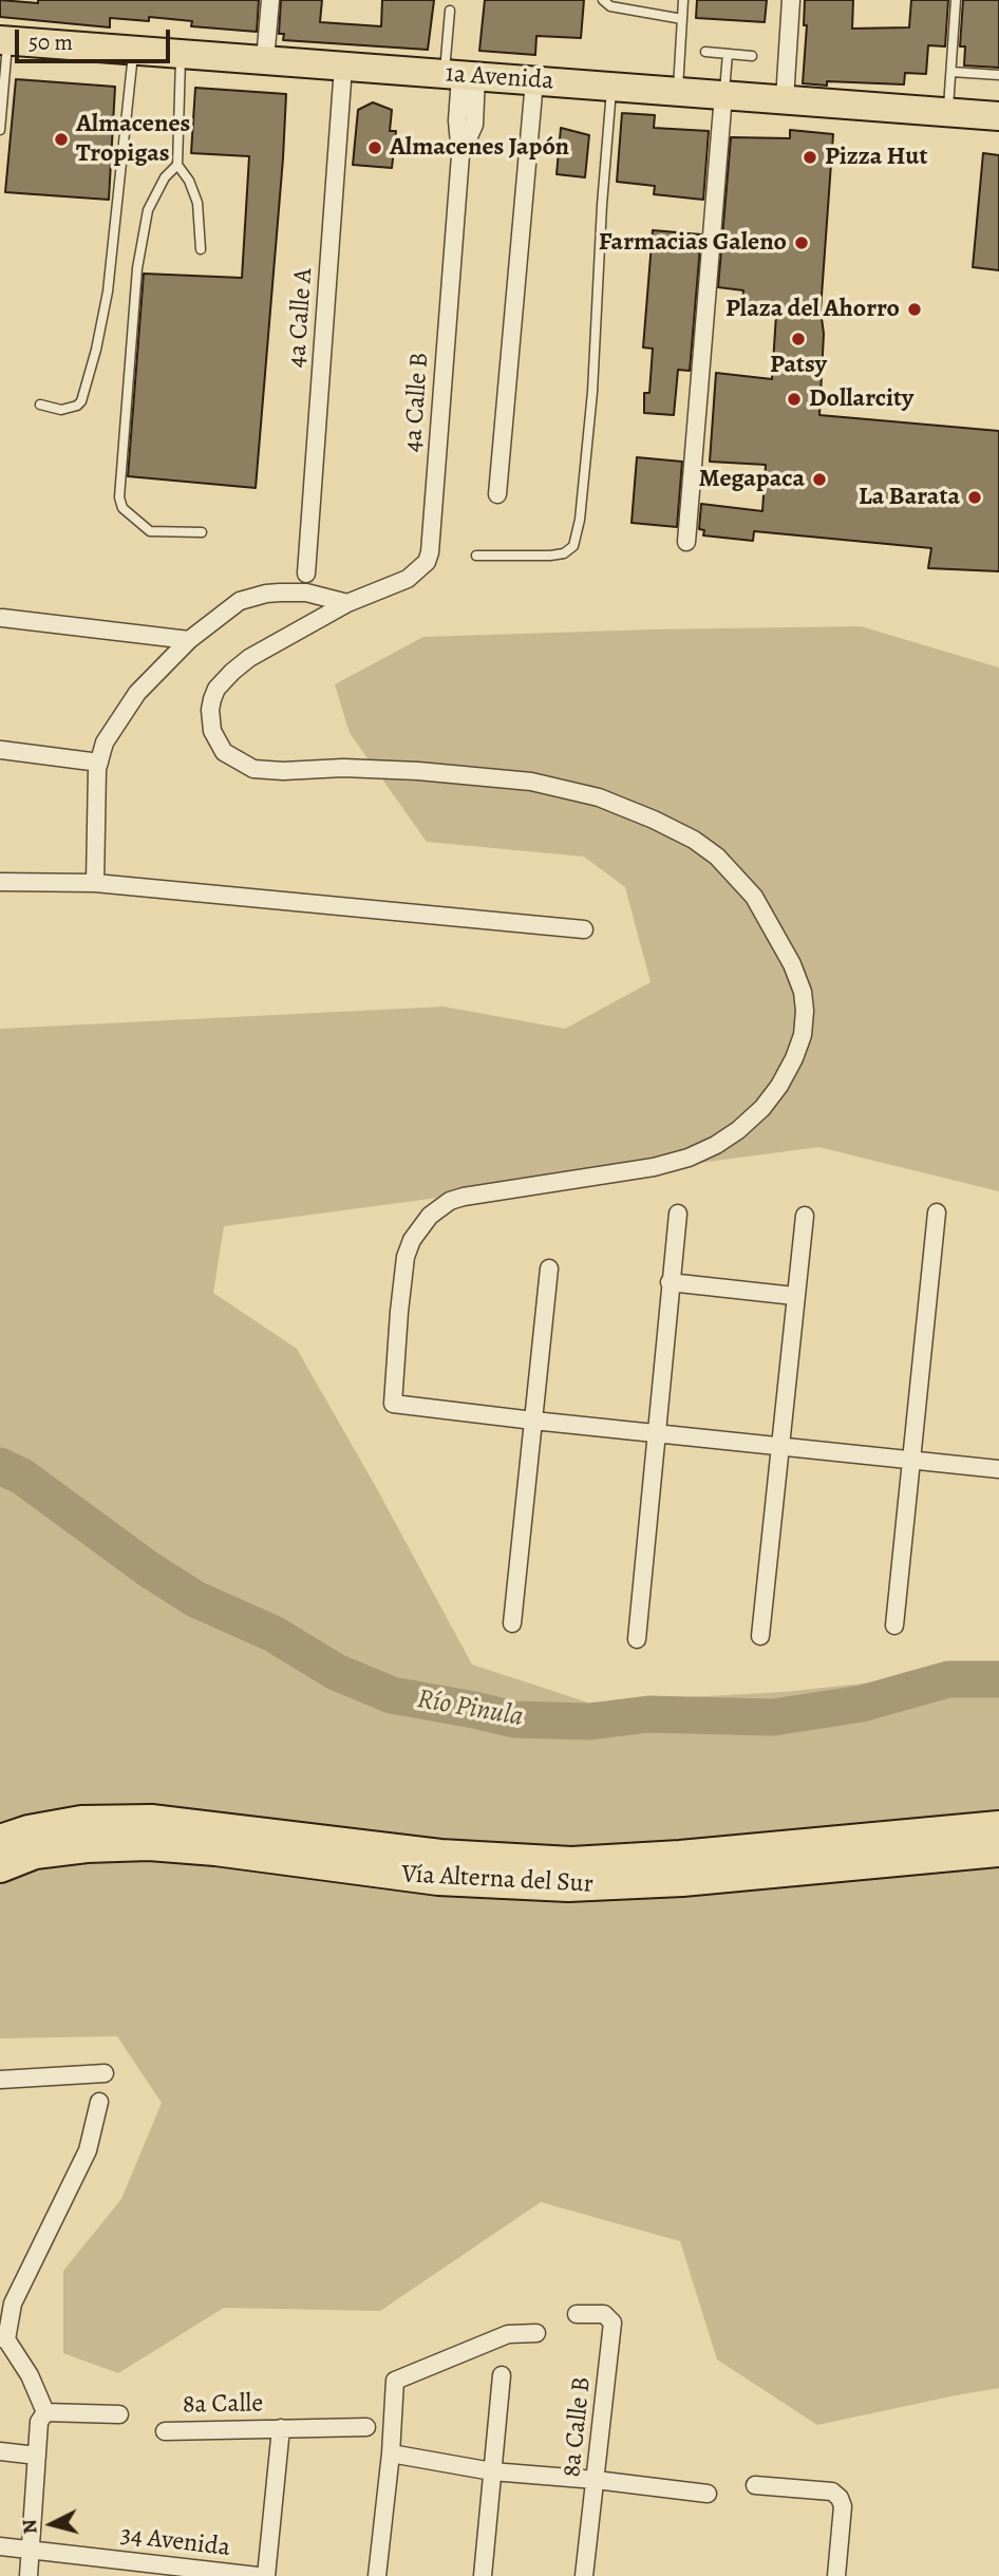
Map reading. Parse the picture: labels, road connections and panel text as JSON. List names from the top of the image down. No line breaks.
{"streets":{"highway":["Vía Alterna del Sur"],"main road":["1a Avenida"],"street":["4a Calle A","4a Calle B","8a Calle","8a Calle B","34 Avenida"]},"crossings":[["1a Avenida","4a Calle A"],["1a Avenida","4a Calle B"]],"water":["Río Pinula"],"places":["Almacenes Tropigas","Almacenes Japón","Pizza Hut","Farmacias Galeno","Plaza del Ahorro","Patsy","Dollarcity","Megapaca","La Barata"],"scale_bar":"50 m","north":"left"}
